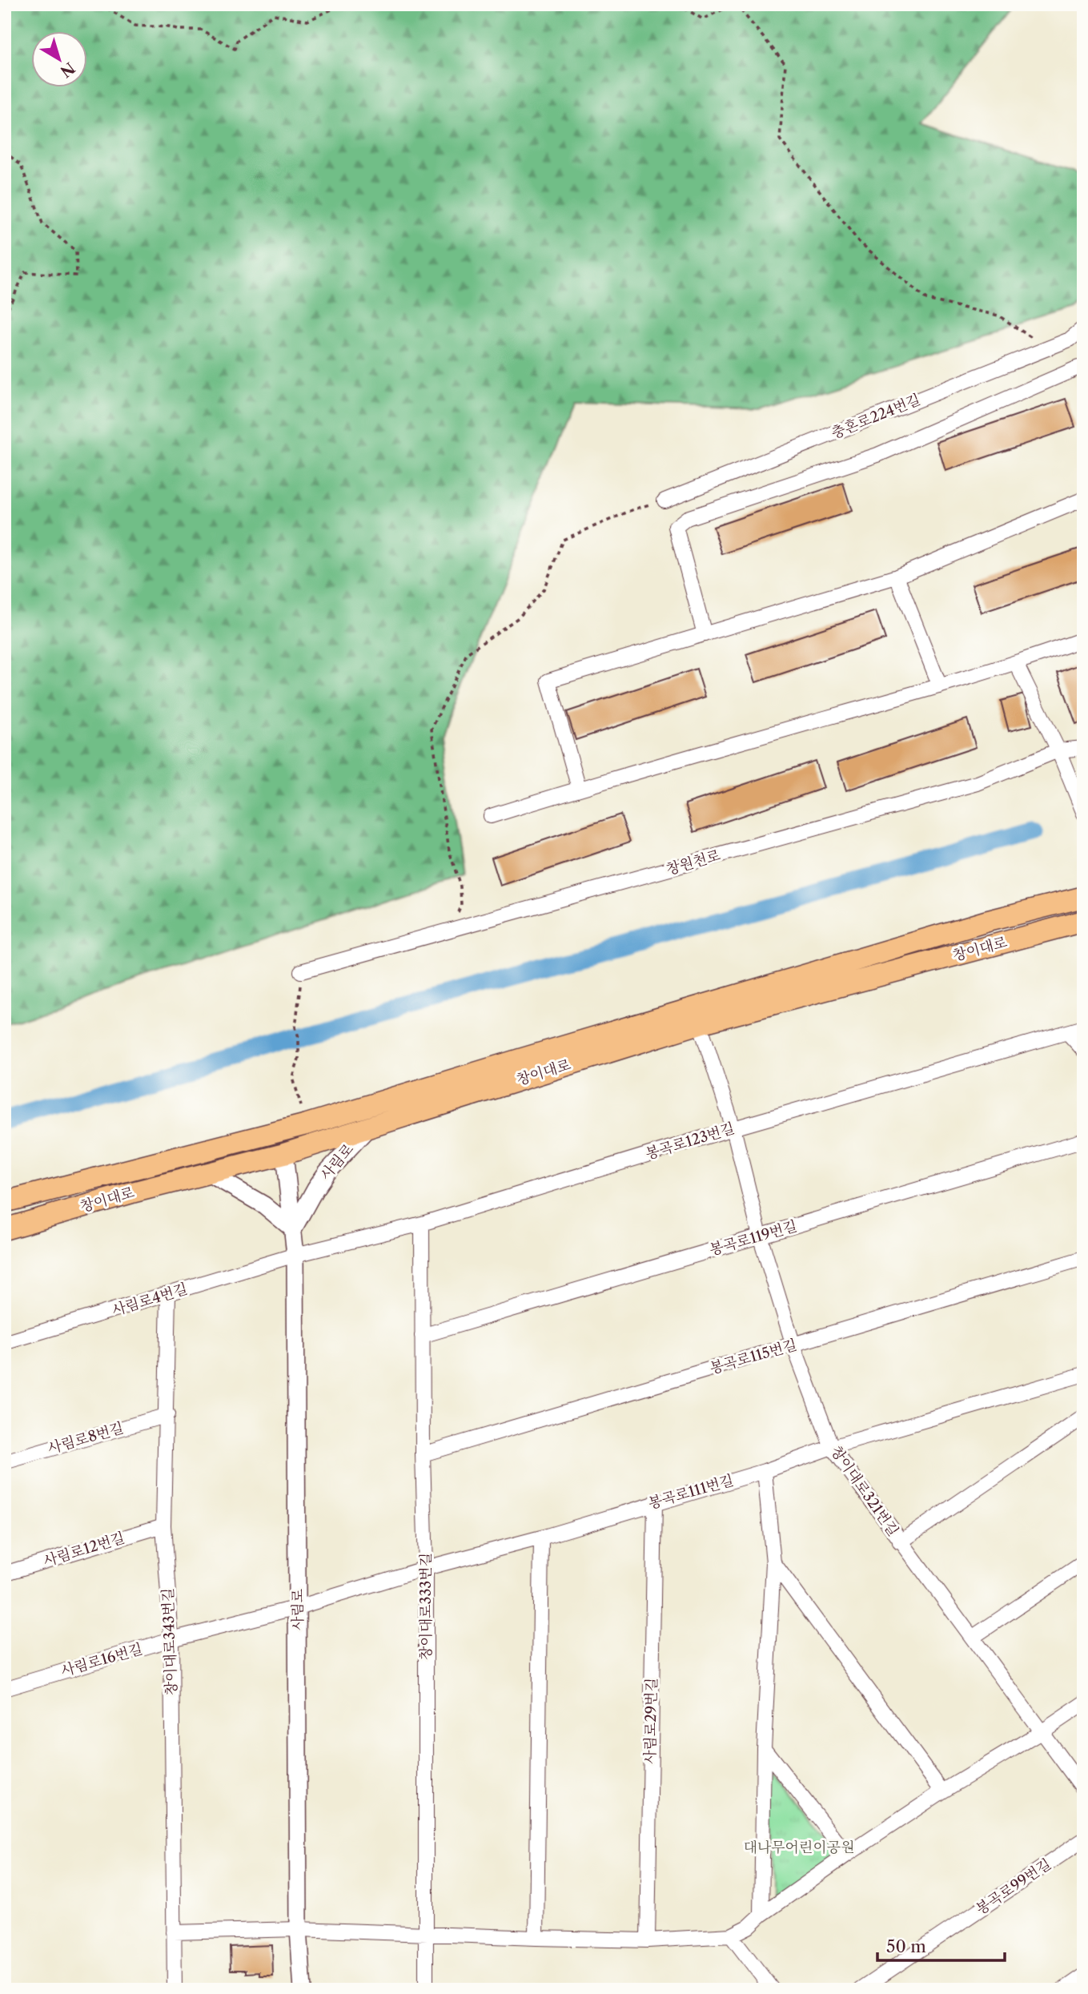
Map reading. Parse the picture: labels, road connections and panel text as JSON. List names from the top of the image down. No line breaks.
{"streets":{"main road":["창이대로"],"street":["충혼로224번길","창원천로","봉곡로123번길","사림로","봉곡로119번길","사림로4번길","봉곡로115번길","사림로8번길","창이대로321번길","봉곡로111번길","사림로12번길","창이대로333번길","창이대로343번길","사림로16번길","사림로29번길","봉곡로99번길"]},"crossings":[["창이대로","사림로"],["창이대로","창이대로321번길"],["봉곡로123번길","사림로"],["봉곡로123번길","사림로4번길"],["봉곡로123번길","창이대로321번길"],["봉곡로123번길","창이대로333번길"],["사림로","사림로4번길"],["사림로","봉곡로111번길"],["사림로","사림로16번길"],["봉곡로119번길","창이대로321번길"],["봉곡로119번길","창이대로333번길"],["사림로4번길","창이대로343번길"],["봉곡로115번길","창이대로321번길"],["봉곡로115번길","창이대로333번길"],["사림로8번길","창이대로343번길"],["창이대로321번길","봉곡로111번길"],["봉곡로111번길","창이대로333번길"],["봉곡로111번길","사림로16번길"],["봉곡로111번길","사림로29번길"],["사림로12번길","창이대로343번길"],["창이대로343번길","사림로16번길"]],"parks":["대나무어린이공원"],"scale_bar":"50 m","north":"bottom right"}
